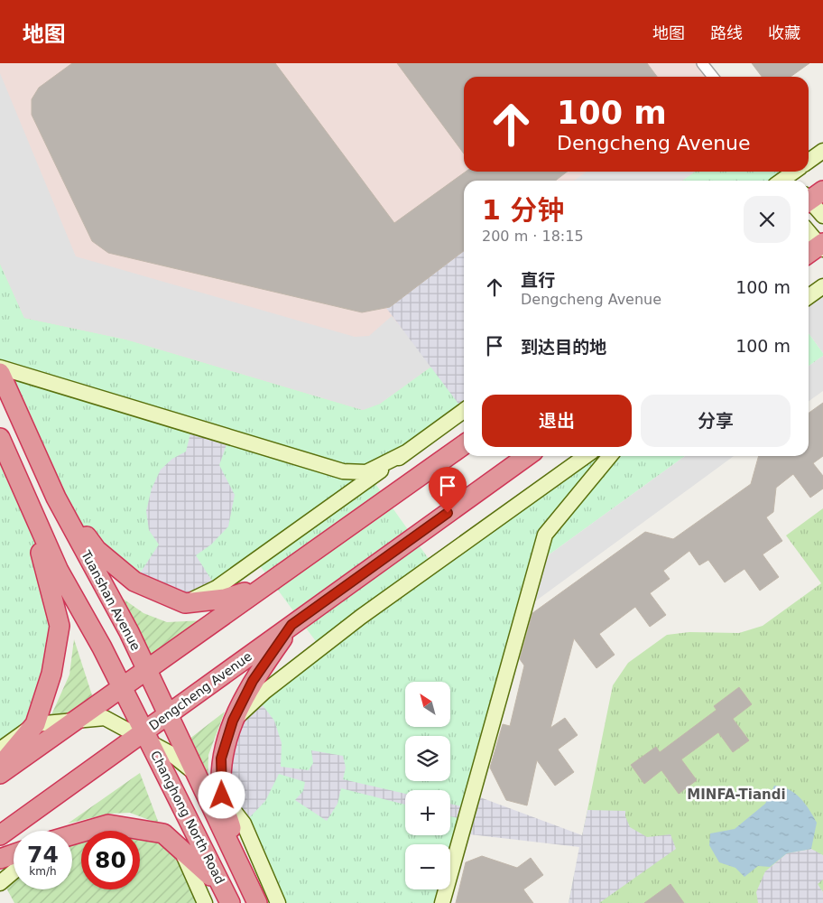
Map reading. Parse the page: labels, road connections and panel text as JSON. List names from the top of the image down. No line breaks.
{"streets":{"highway":["Tuanshan Avenue","Dengcheng Avenue","Changhong North Road"]},"crossings":[["Tuanshan Avenue","Dengcheng Avenue"],["Tuanshan Avenue","Changhong North Road"],["Dengcheng Avenue","Changhong North Road"]],"districts":["MINFA-Tiandi"],"north":"top left","page":{"header":"地图","nav":["地图","路线","收藏"],"turn":["100 m","Dengcheng Avenue"],"heading":["1 分钟","200 m · 18:15"],"list":[{"name":"直行","note":"Dengcheng Avenue","value":"100 m"},{"name":"到达目的地","value":"100 m"}],"buttons":["退出","分享"],"map_buttons":["+","−"],"speed":"74 km/h","limit":"80"}}
